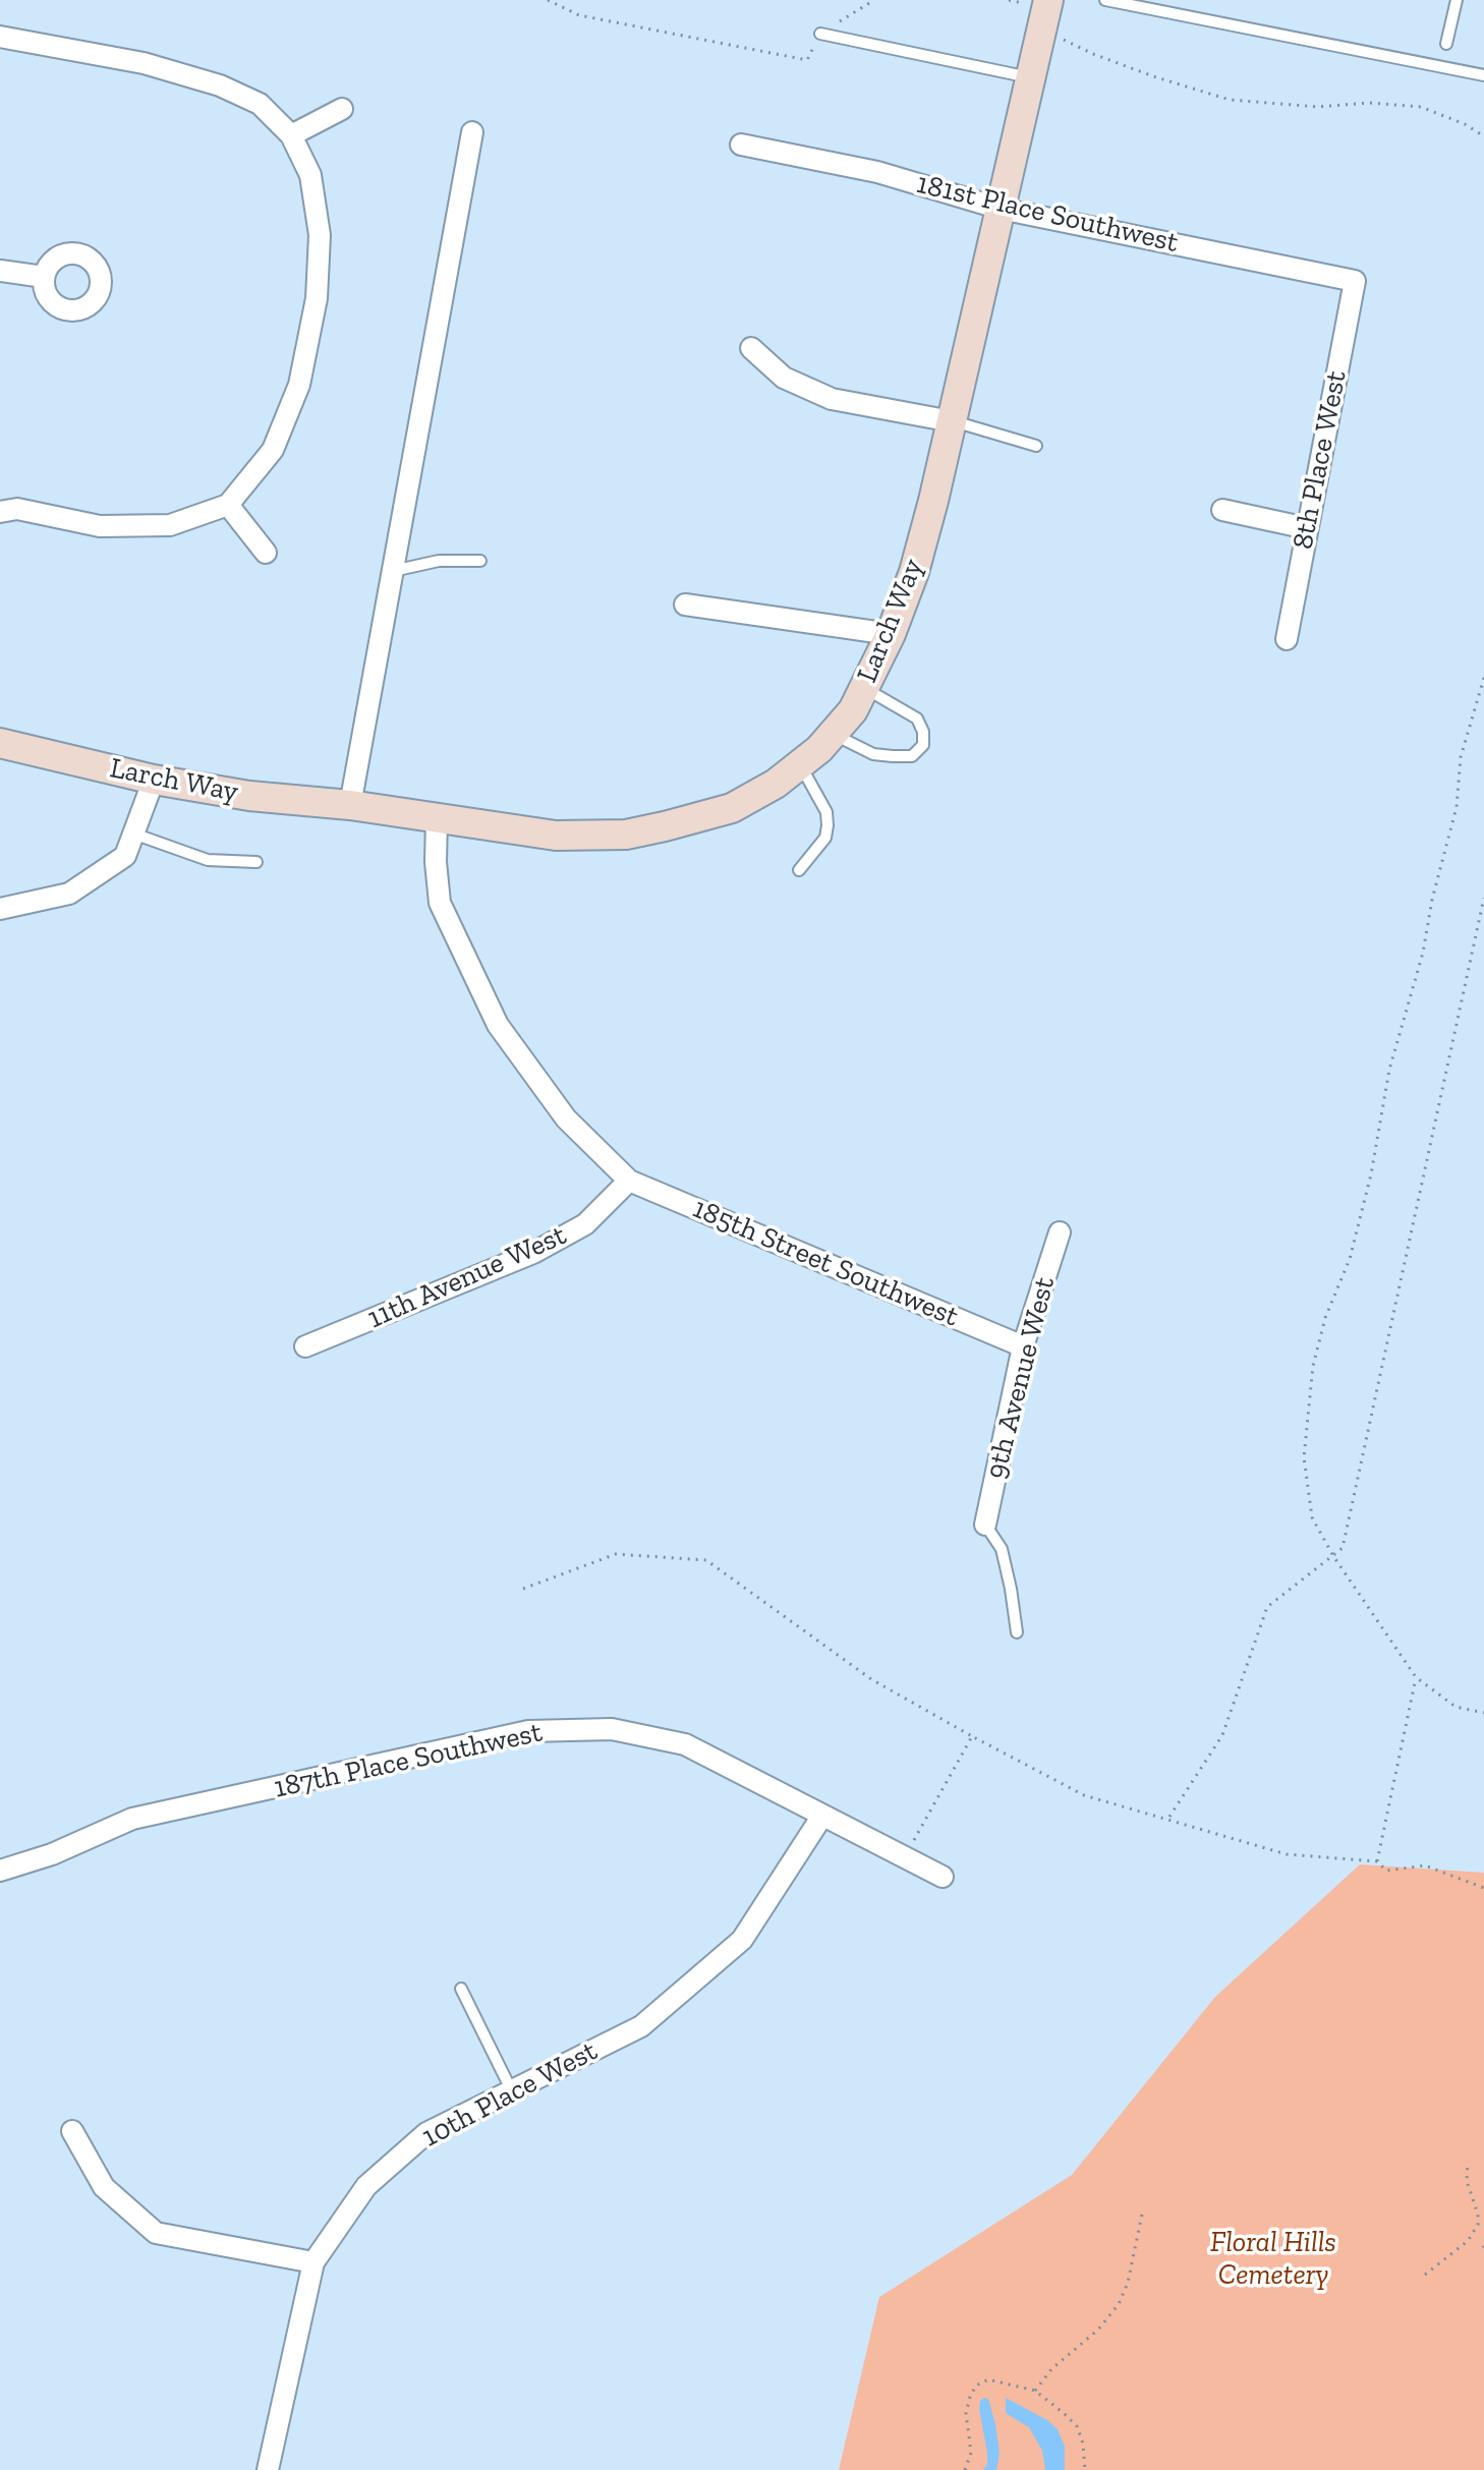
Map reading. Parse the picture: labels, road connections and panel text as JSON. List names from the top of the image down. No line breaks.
{"streets":{"main road":["Larch Way"],"street":["181st Place Southwest","8th Place West","185th Street Southwest","11th Avenue West","9th Avenue West","187th Place Southwest","10th Place West"]},"crossings":[["181st Place Southwest","8th Place West"],["181st Place Southwest","Larch Way"],["185th Street Southwest","11th Avenue West"],["185th Street Southwest","9th Avenue West"],["187th Place Southwest","10th Place West"]],"parks":["Floral Hills Cemetery"]}
